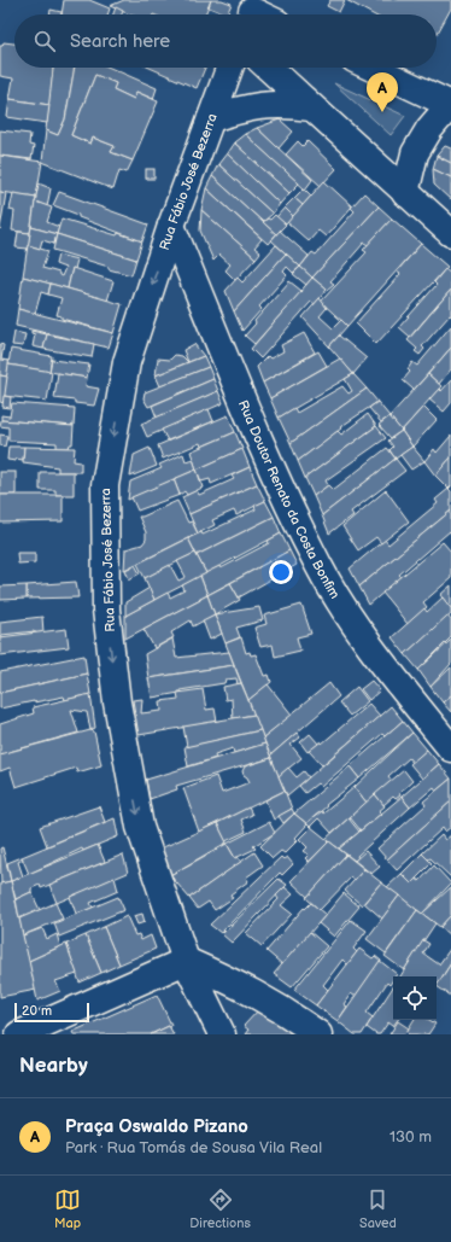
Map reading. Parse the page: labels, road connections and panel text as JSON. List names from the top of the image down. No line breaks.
{"streets":{"street":["Rua Fábio José Bezerra","Rua Doutor Renato da Costa Bonfim"]},"crossings":[["Rua Fábio José Bezerra","Rua Doutor Renato da Costa Bonfim"]],"one_way":["Rua Fábio José Bezerra"],"scale_bar":"20 m","page":{"search":"Search here","pins":"A","scale":"20 m","heading":"Nearby","list":[{"mark":"A","name":"Praça Oswaldo Pizano","note":"Park · Rua Tomás de Sousa Vila Real","value":"130 m"}],"nav":["Map","Directions","Saved"]}}
